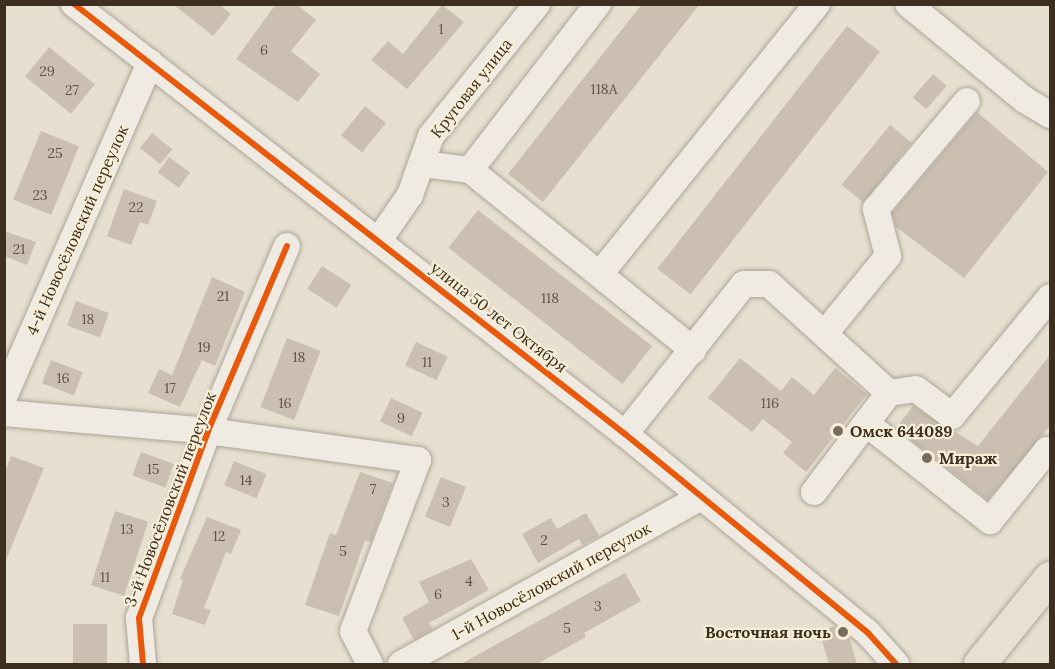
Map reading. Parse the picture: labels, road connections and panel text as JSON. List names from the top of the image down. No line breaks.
{"streets":{"street":["Круговая улица","4-й Новосёловский переулок","улица 50 лет Октября","3-й Новосёловский переулок","1-й Новосёловский переулок"]},"crossings":[["Круговая улица","улица 50 лет Октября"],["4-й Новосёловский переулок","улица 50 лет Октября"],["улица 50 лет Октября","1-й Новосёловский переулок"]],"places":["Омск 644089","Мираж","Восточная ночь"],"house_numbers":["1","6","29","118А","27","25","23","22","21","21","118","18","19","18","11","16","17","16","116","9","15","14","7","3","13","12","2","5","11","4","6","3","5"]}
